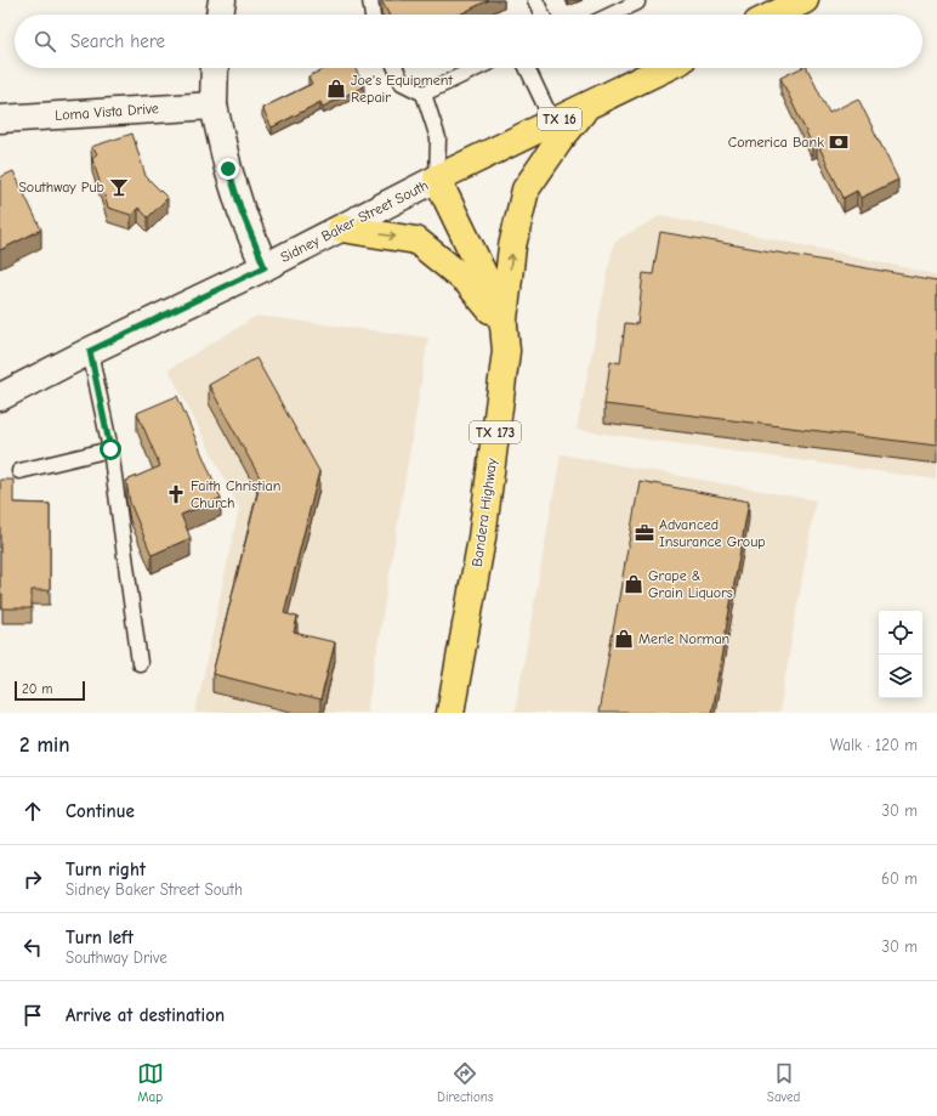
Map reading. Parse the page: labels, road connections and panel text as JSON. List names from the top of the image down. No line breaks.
{"streets":{"main road":["Loma Vista Drive","TX 16","Sidney Baker Street South","TX 173","Bandera Highway"]},"crossings":[["TX 16","Sidney Baker Street South"],["Sidney Baker Street South","Bandera Highway"]],"places":{"shop":["Joe's Equipment Repair","Grape & Grain Liquors","Merle Norman"],"bank":["Comerica Bank"],"bar":["Southway Pub"],"church":["Faith Christian Church"],"office":["Advanced Insurance Group"]},"scale_bar":"20 m","page":{"search":"Search here","scale":"20 m","heading":["2 min","Walk · 120 m"],"list":[["Continue","30 m"],["Turn right","Sidney Baker Street South","60 m"],["Turn left","Southway Drive","30 m"],"Arrive at destination"],"nav":["Map","Directions","Saved"]}}
